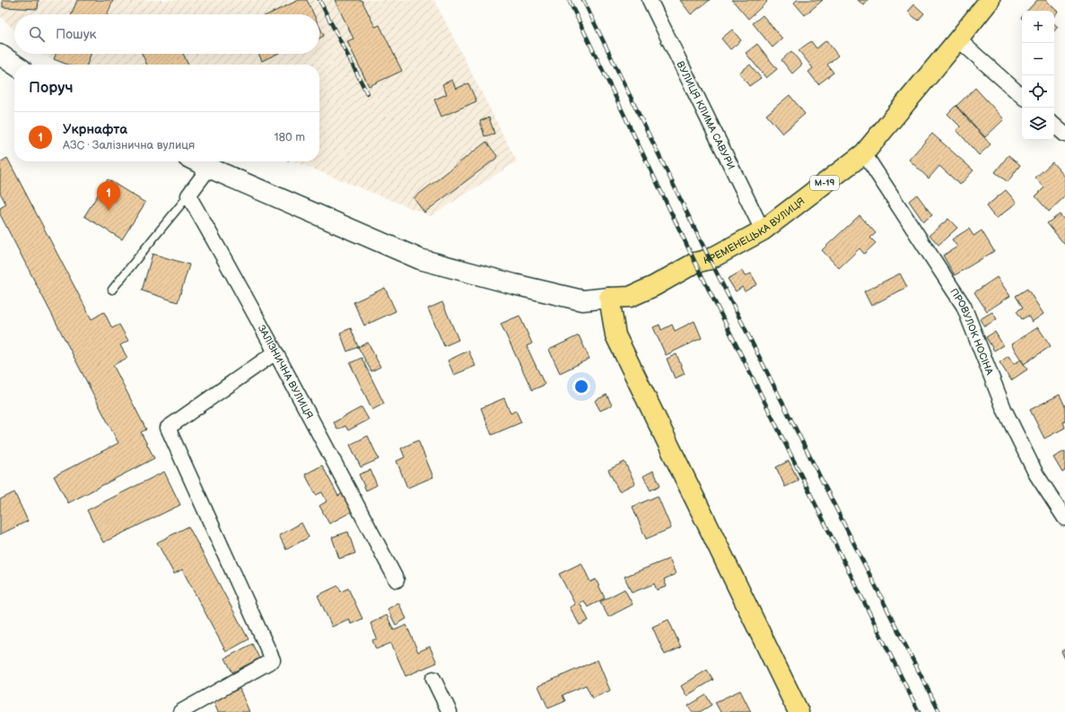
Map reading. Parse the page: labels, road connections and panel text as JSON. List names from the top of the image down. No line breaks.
{"streets":{"highway":["М-19","КРЕМЕНЕЦЬКА ВУЛИЦЯ"],"street":["ВУЛИЦЯ КЛИМА САВУРИ","ПРОВУЛОК НОСІНА","ЗАЛІЗНИЧНА ВУЛИЦЯ"]},"crossings":[["ВУЛИЦЯ КЛИМА САВУРИ","КРЕМЕНЕЦЬКА ВУЛИЦЯ"],["М-19","КРЕМЕНЕЦЬКА ВУЛИЦЯ"],["КРЕМЕНЕЦЬКА ВУЛИЦЯ","ПРОВУЛОК НОСІНА"]],"page":{"map_buttons":["+","−"],"search":"Пошук","heading":"Поруч","list":[{"mark":"1","name":"Укрнафта","note":"АЗС · Залізнична вулиця","value":"180 m"}],"pins":"1"}}
